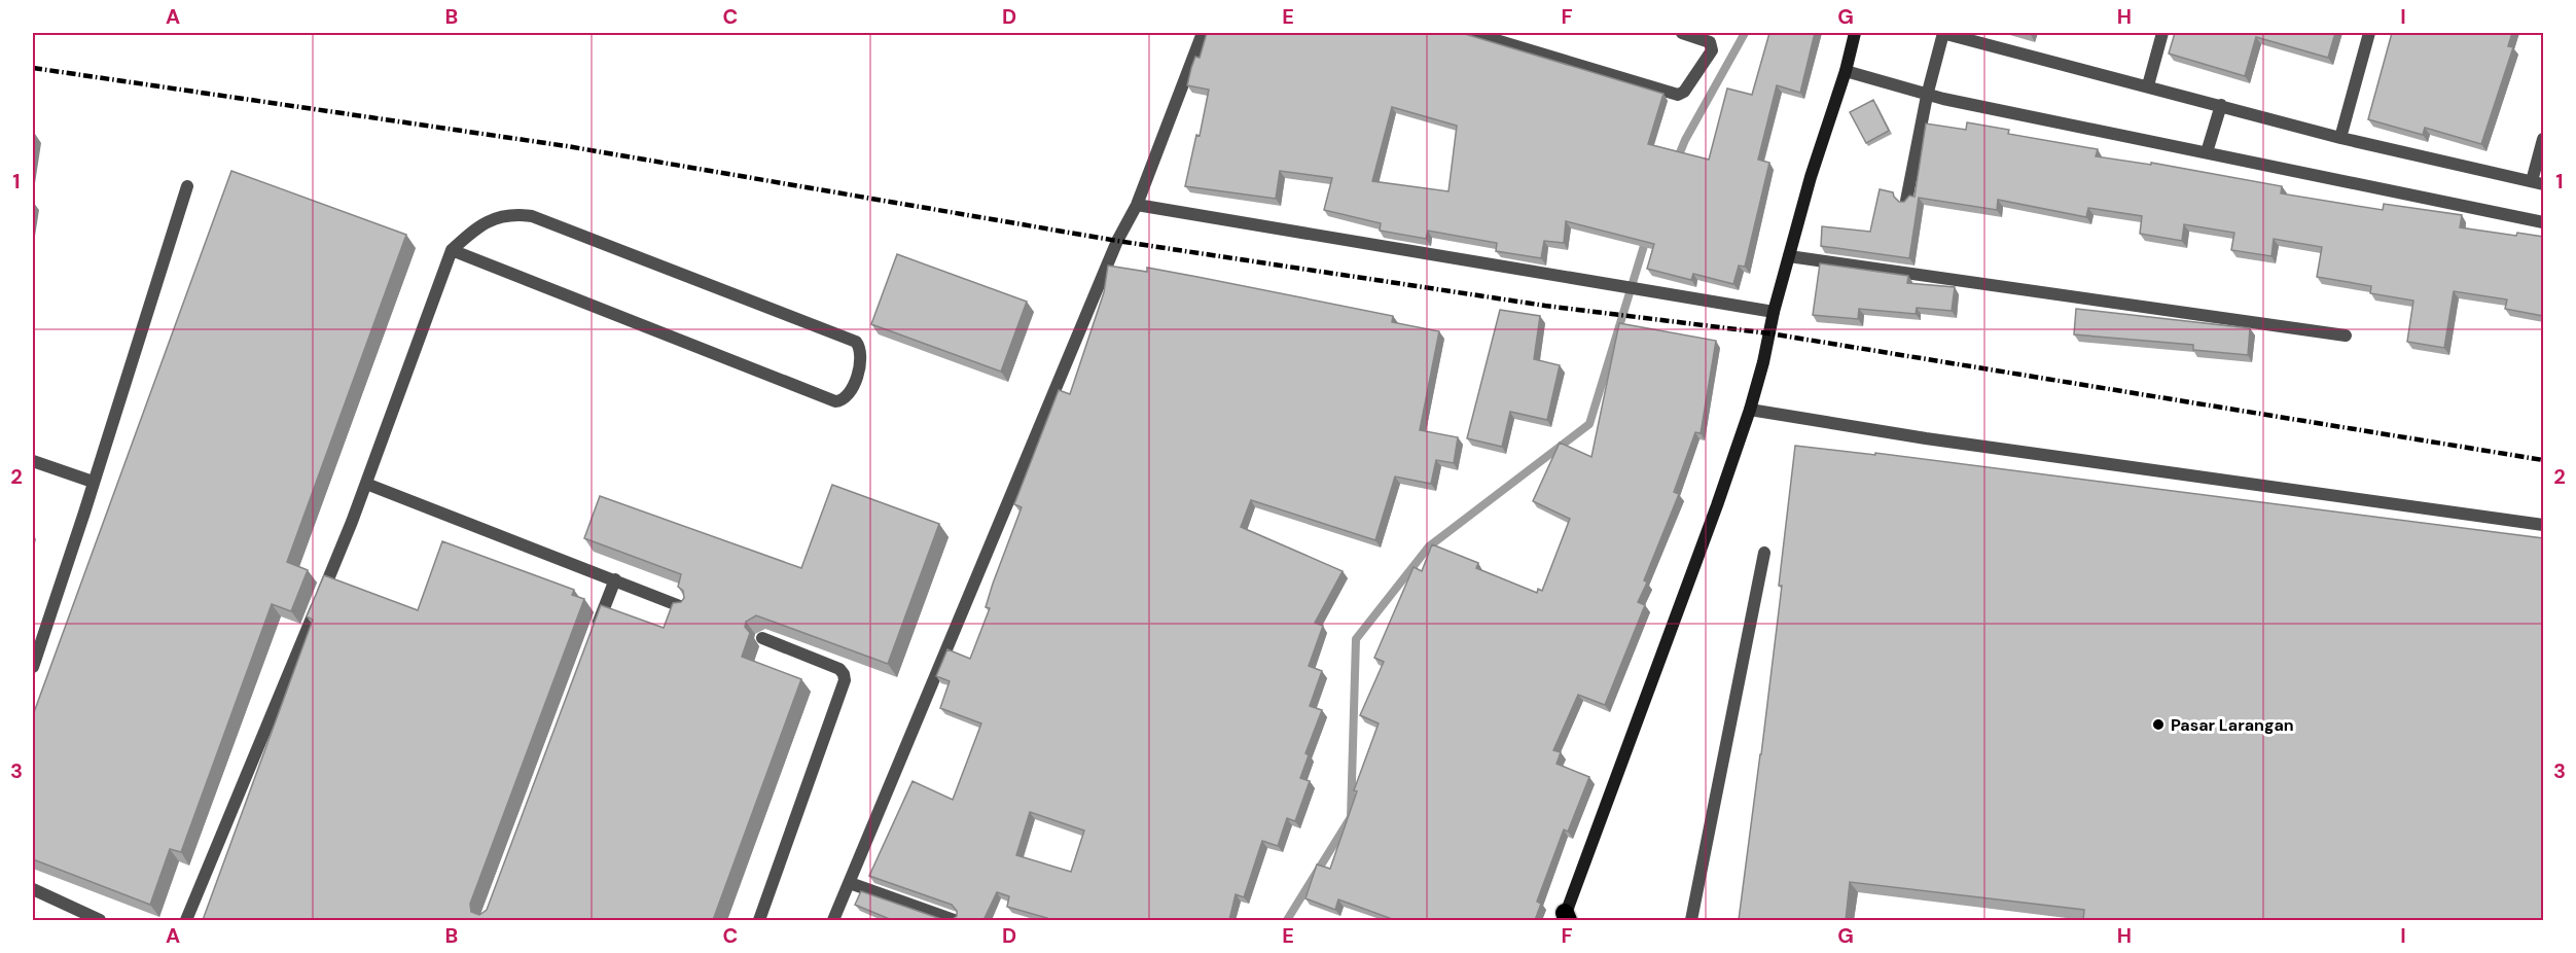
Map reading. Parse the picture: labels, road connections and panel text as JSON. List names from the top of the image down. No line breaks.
{"places":["Pasar Larangan"],"grid":{"columns":["A","B","C","D","E","F","G","H","I"],"rows":["1","2","3"]}}
